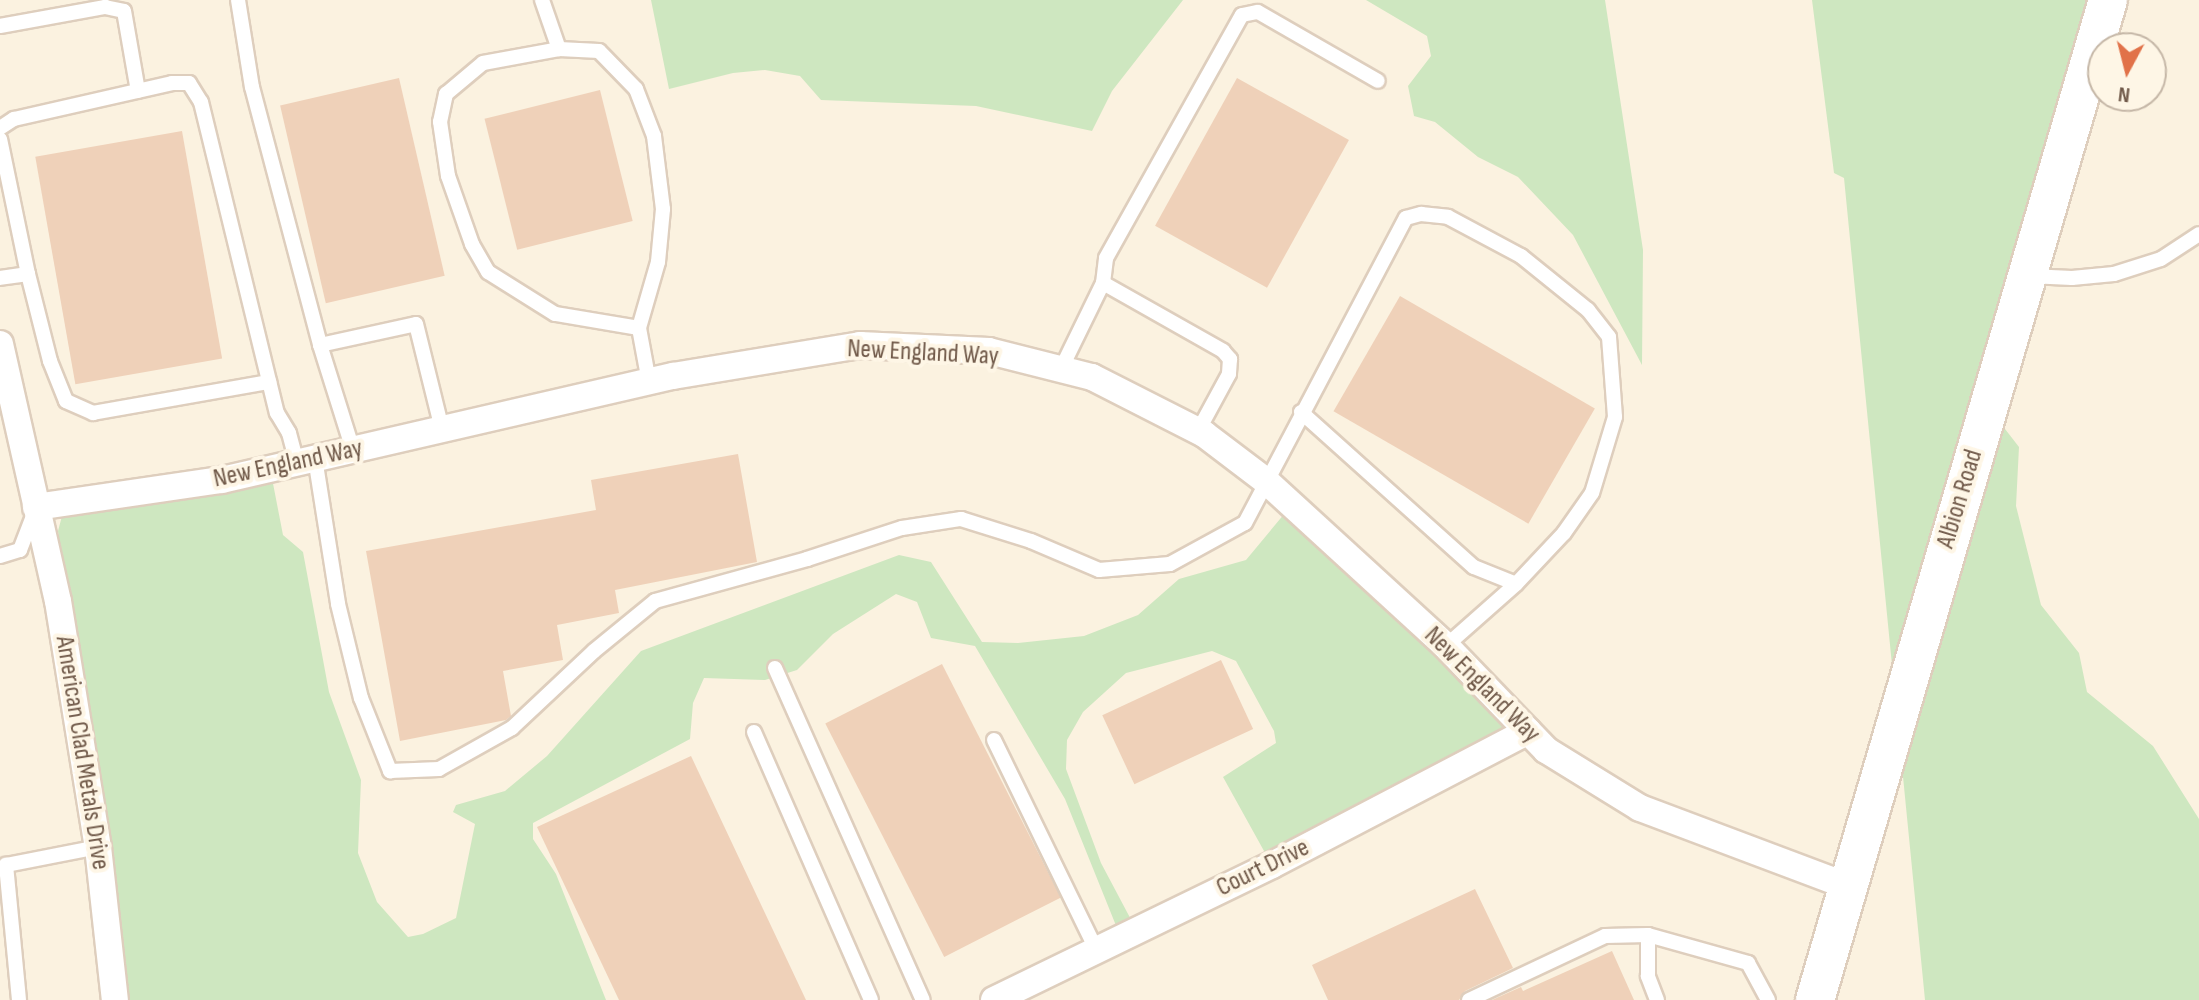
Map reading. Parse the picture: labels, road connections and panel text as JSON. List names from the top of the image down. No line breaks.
{"streets":{"main road":["Albion Road"],"street":["New England Way","American Clad Metals Drive","Court Drive"]},"crossings":[["New England Way","Albion Road"],["New England Way","American Clad Metals Drive"],["New England Way","Court Drive"]],"north":"bottom"}
